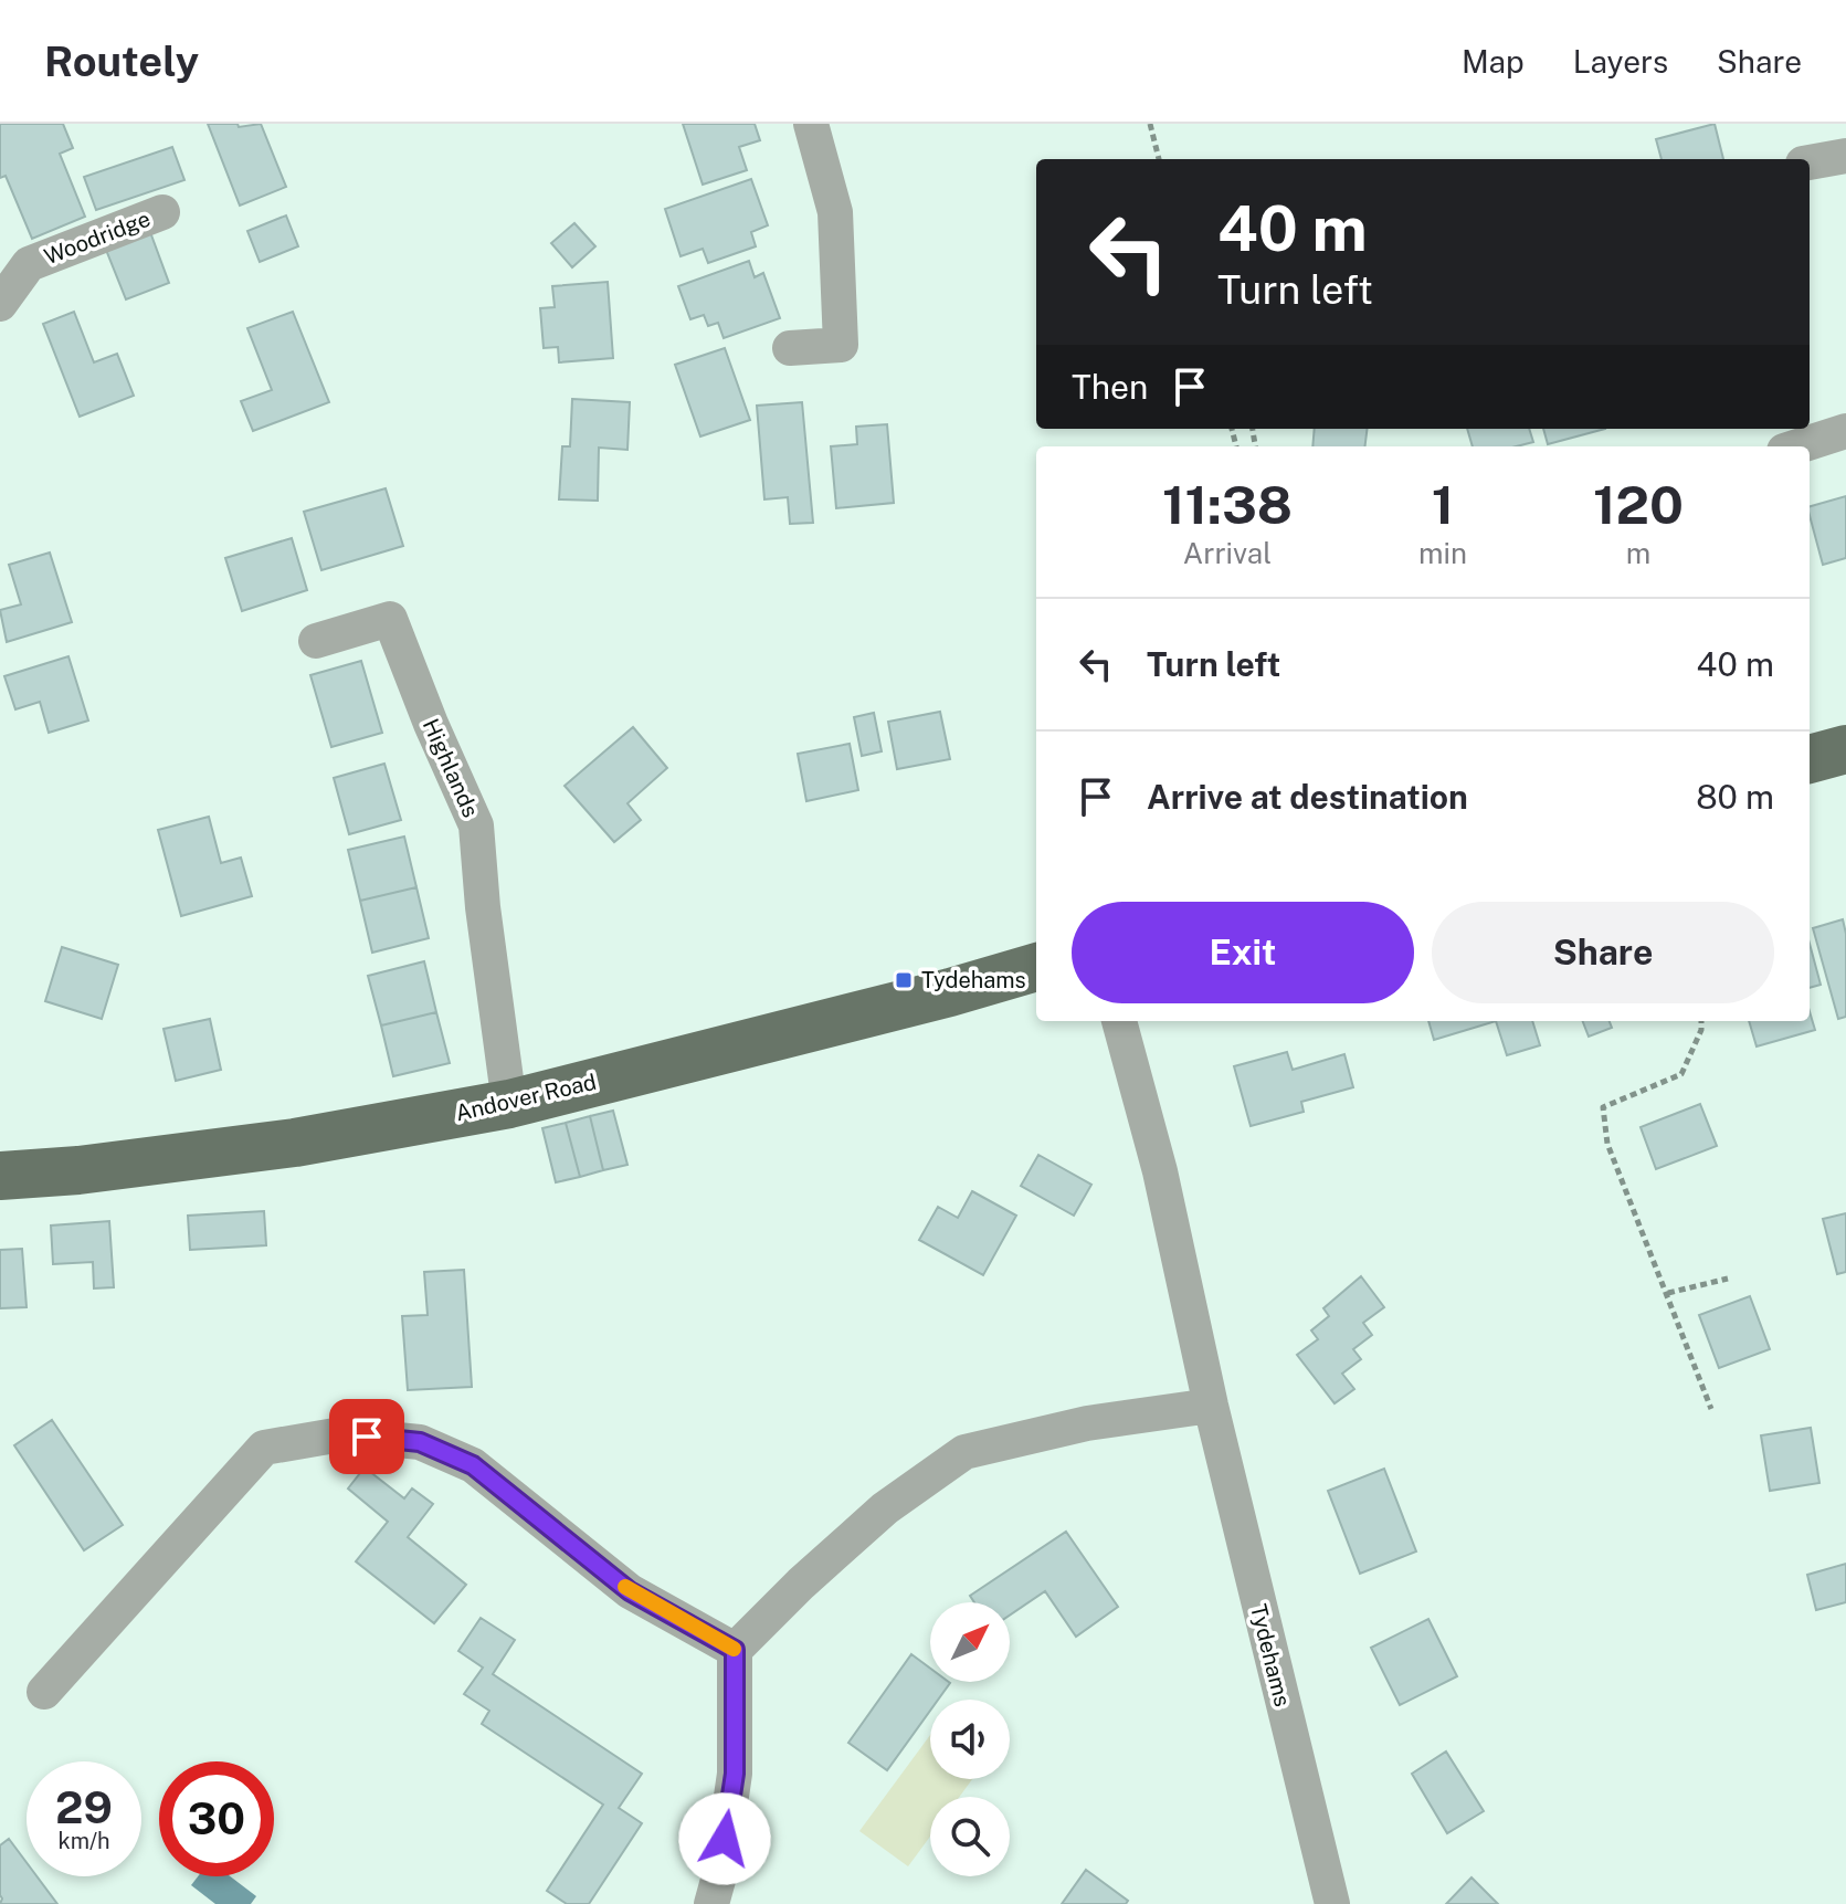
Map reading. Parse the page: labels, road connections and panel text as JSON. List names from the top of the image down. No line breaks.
{"streets":{"main road":["Andover Road"],"street":["Woodridge","Highlands","Tydehams"]},"crossings":[["Highlands","Andover Road"]],"places":{"transit":["Tydehams"]},"north":"top right","page":{"header":"Routely","nav":["Map","Layers","Share"],"turn":["40 m","Turn left"],"then":"Then","eta":["11:38","Arrival","1","min","120","m"],"list":[{"name":"Turn left","value":"40 m"},{"name":"Arrive at destination","value":"80 m"}],"buttons":["Exit","Share"],"speed":"29 km/h","limit":"30"}}
